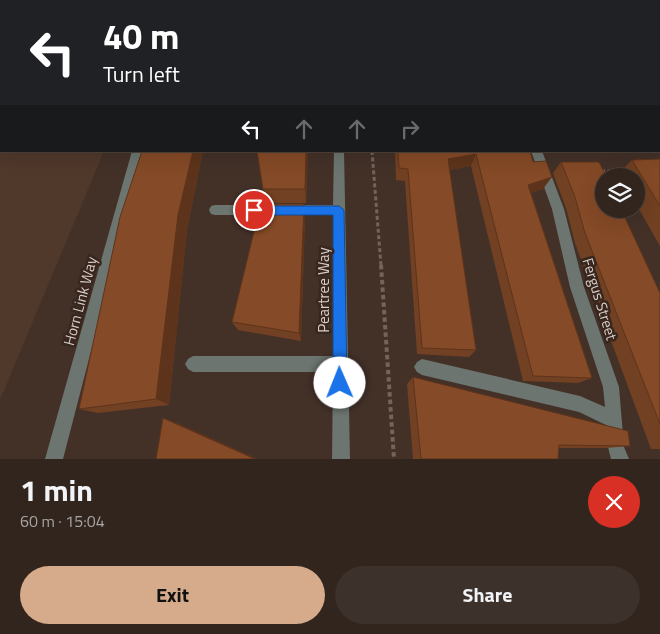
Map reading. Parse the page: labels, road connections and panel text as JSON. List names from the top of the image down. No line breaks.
{"streets":{"street":["Peartree Way","Fergus Street","Horn Link Way"]},"page":{"turn":["40 m","Turn left"],"heading":["1 min","60 m · 15:04"],"buttons":["Exit","Share"]}}
